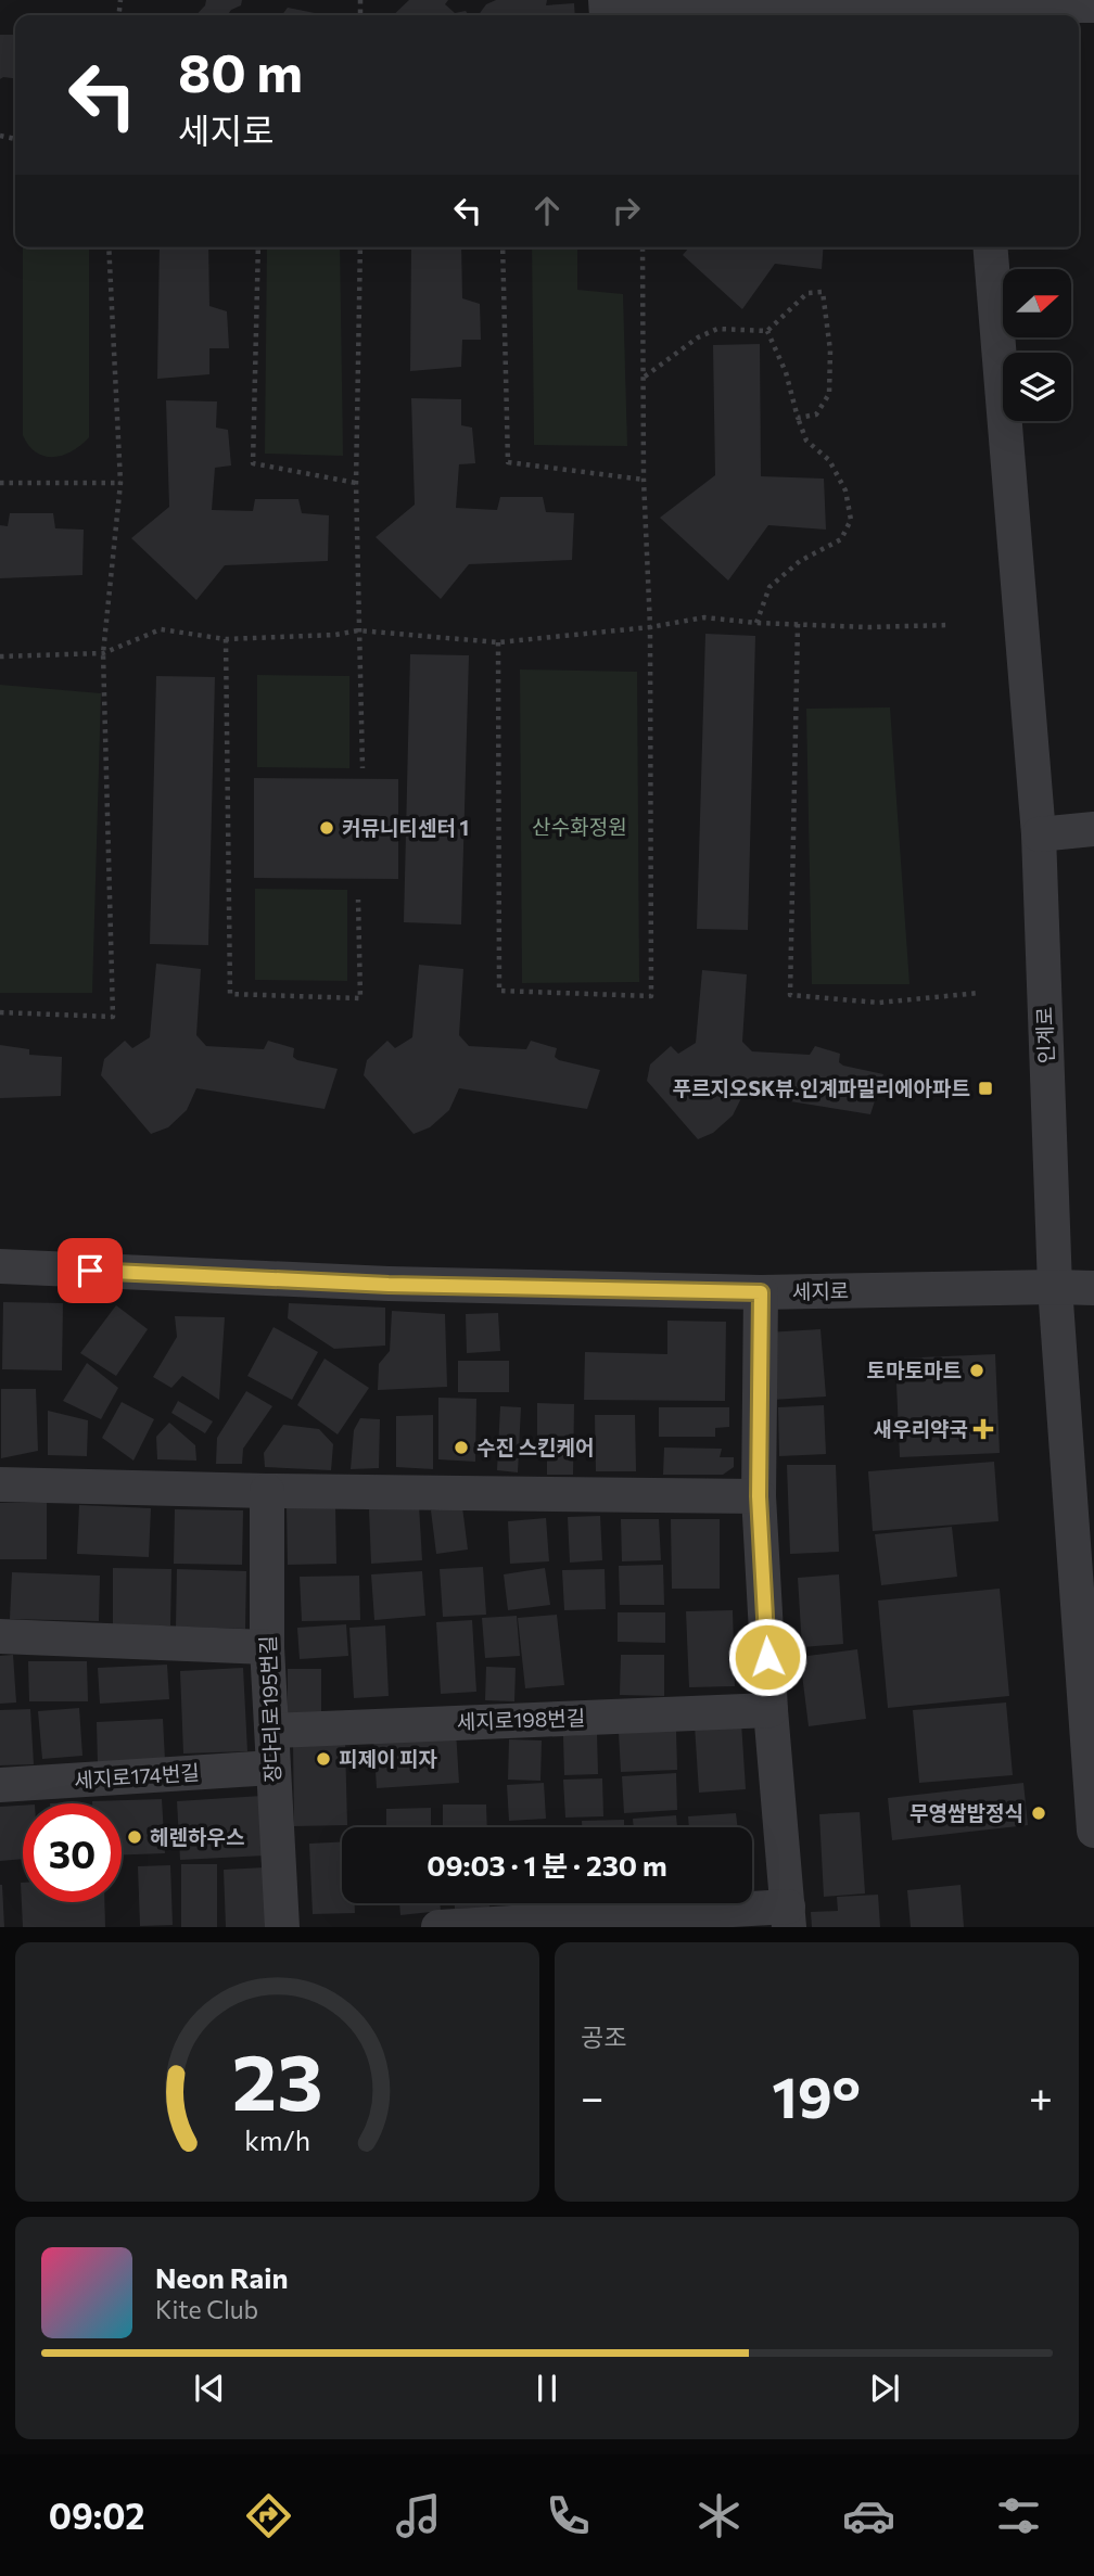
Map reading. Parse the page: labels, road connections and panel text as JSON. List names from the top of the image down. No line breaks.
{"streets":{"street":["인계로","세지로","장다리로195번길","세지로198번길","세지로174번길"]},"crossings":[["인계로","세지로"],["장다리로195번길","세지로198번길"],["장다리로195번길","세지로174번길"]],"parks":["산수화정원"],"places":{"other":["커뮤니티센터 1","토마토마트","수진 스킨케어","피제이 피자","무영쌈밥정식","헤렌하우스"],"transit":["푸르지오SK뷰.인계파밀리에아파트"],"health":["새우리약국"]},"north":"right","page":{"turn":["80 m","세지로"],"limit":"30","trip":"09:03 · 1 분 · 230 m","tile":"공조","heat":["−","19°","+"],"song":["Neon Rain","Kite Club"],"tabs":"09:02","gauge":["23","km/h"]}}
